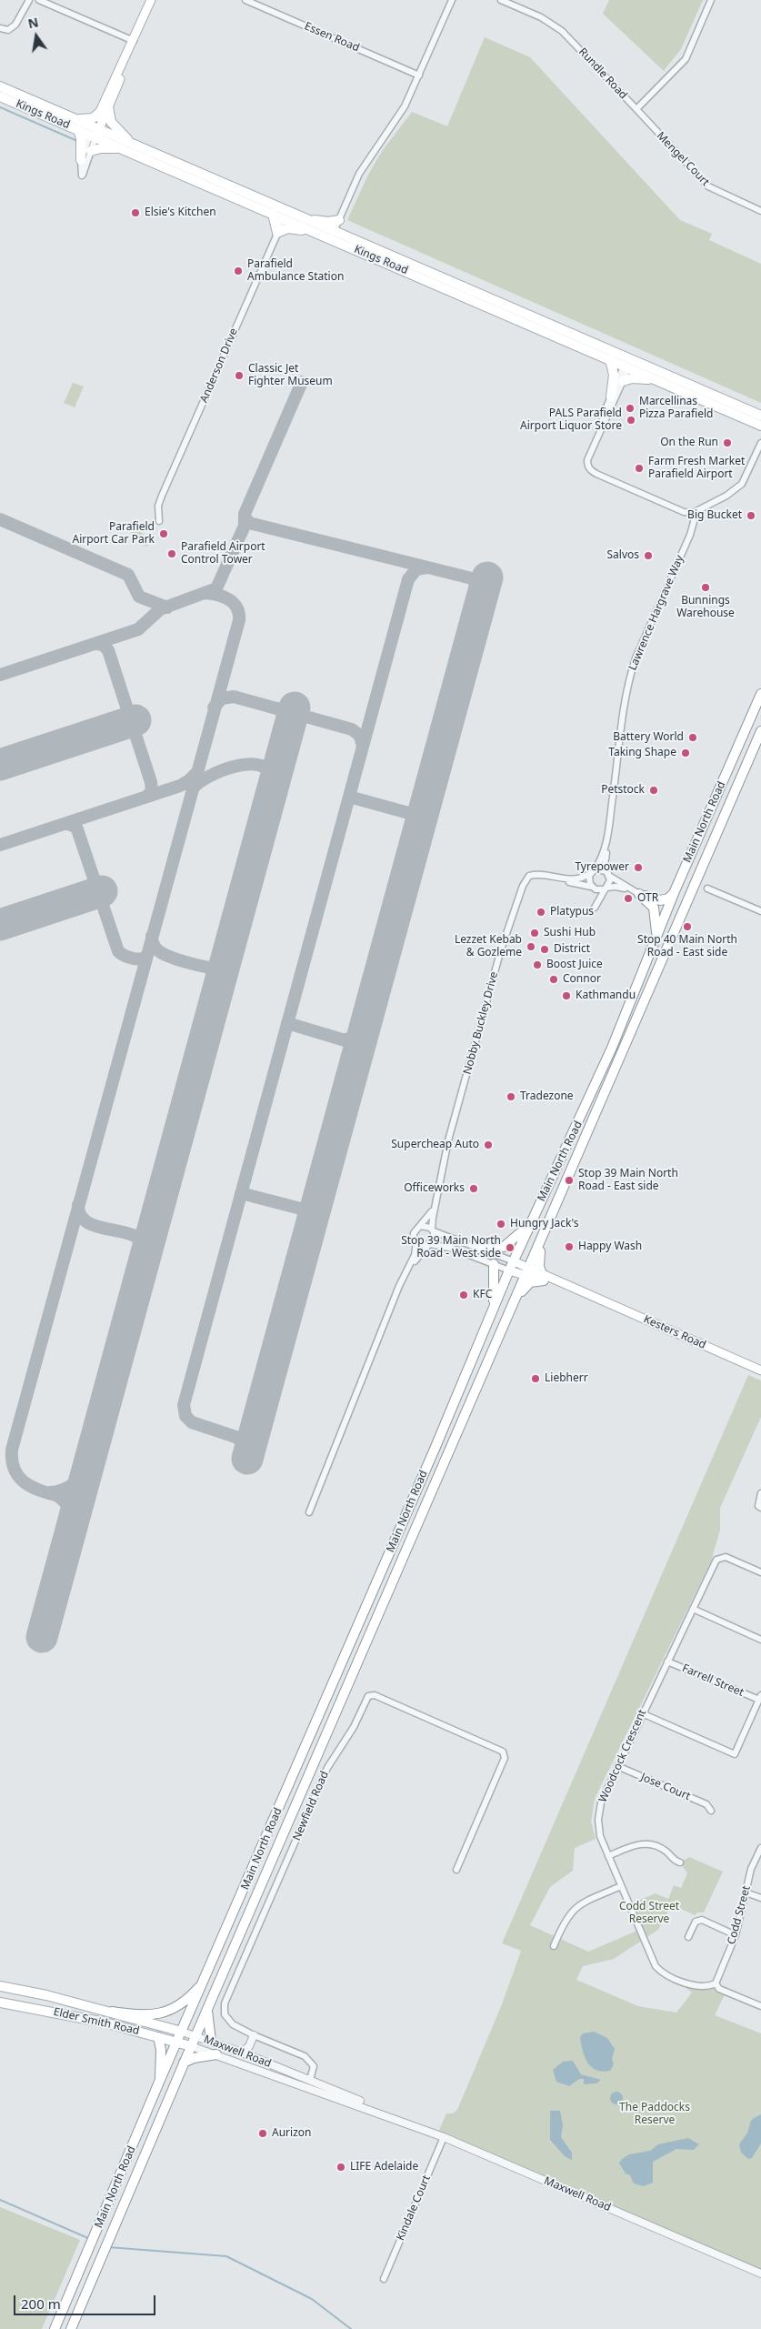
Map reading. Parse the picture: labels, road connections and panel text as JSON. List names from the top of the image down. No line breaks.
{"streets":{"main road":["Kings Road","Main North Road","Kesters Road","Elder Smith Road"],"street":["Essen Road","Rundle Road","Mengel Court","Anderson Drive","Lawrence Hargrave Way","Nobby Buckley Drive","Farrell Street","Woodcock Crescent","Jose Court","Newfield Road","Codd Street","Maxwell Road","Kindale Court"]},"crossings":[["Rundle Road","Mengel Court"],["Kings Road","Anderson Drive"],["Lawrence Hargrave Way","Nobby Buckley Drive"],["Main North Road","Kesters Road"],["Main North Road","Elder Smith Road"],["Main North Road","Maxwell Road"],["Nobby Buckley Drive","Kesters Road"],["Farrell Street","Woodcock Crescent"],["Woodcock Crescent","Jose Court"],["Woodcock Crescent","Codd Street"],["Newfield Road","Maxwell Road"],["Elder Smith Road","Maxwell Road"],["Maxwell Road","Kindale Court"]],"parks":["Codd Street Reserve","The Paddocks Reserve"],"places":["Elsie's Kitchen","Parafield Ambulance Station","Classic Jet Fighter Museum","Marcellinas Pizza Parafield","PALS Parafield Airport Liquor Store","On the Run","Farm Fresh Market Parafield Airport","Big Bucket","Parafield Airport Car Park","Parafield Airport Control Tower","Salvos","Bunnings Warehouse","Battery World","Taking Shape","Petstock","Tyrepower","OTR","Platypus","Stop 40 Main North Road - East side","Sushi Hub","Lezzet Kebab & Gozleme","District","Boost Juice","Connor","Kathmandu","Tradezone","Supercheap Auto","Stop 39 Main North Road - East side","Officeworks","Hungry Jack's","Happy Wash","Stop 39 Main North Road - West side","KFC","Liebherr","Aurizon","LIFE Adelaide"],"scale_bar":"200 m","north":"top"}
